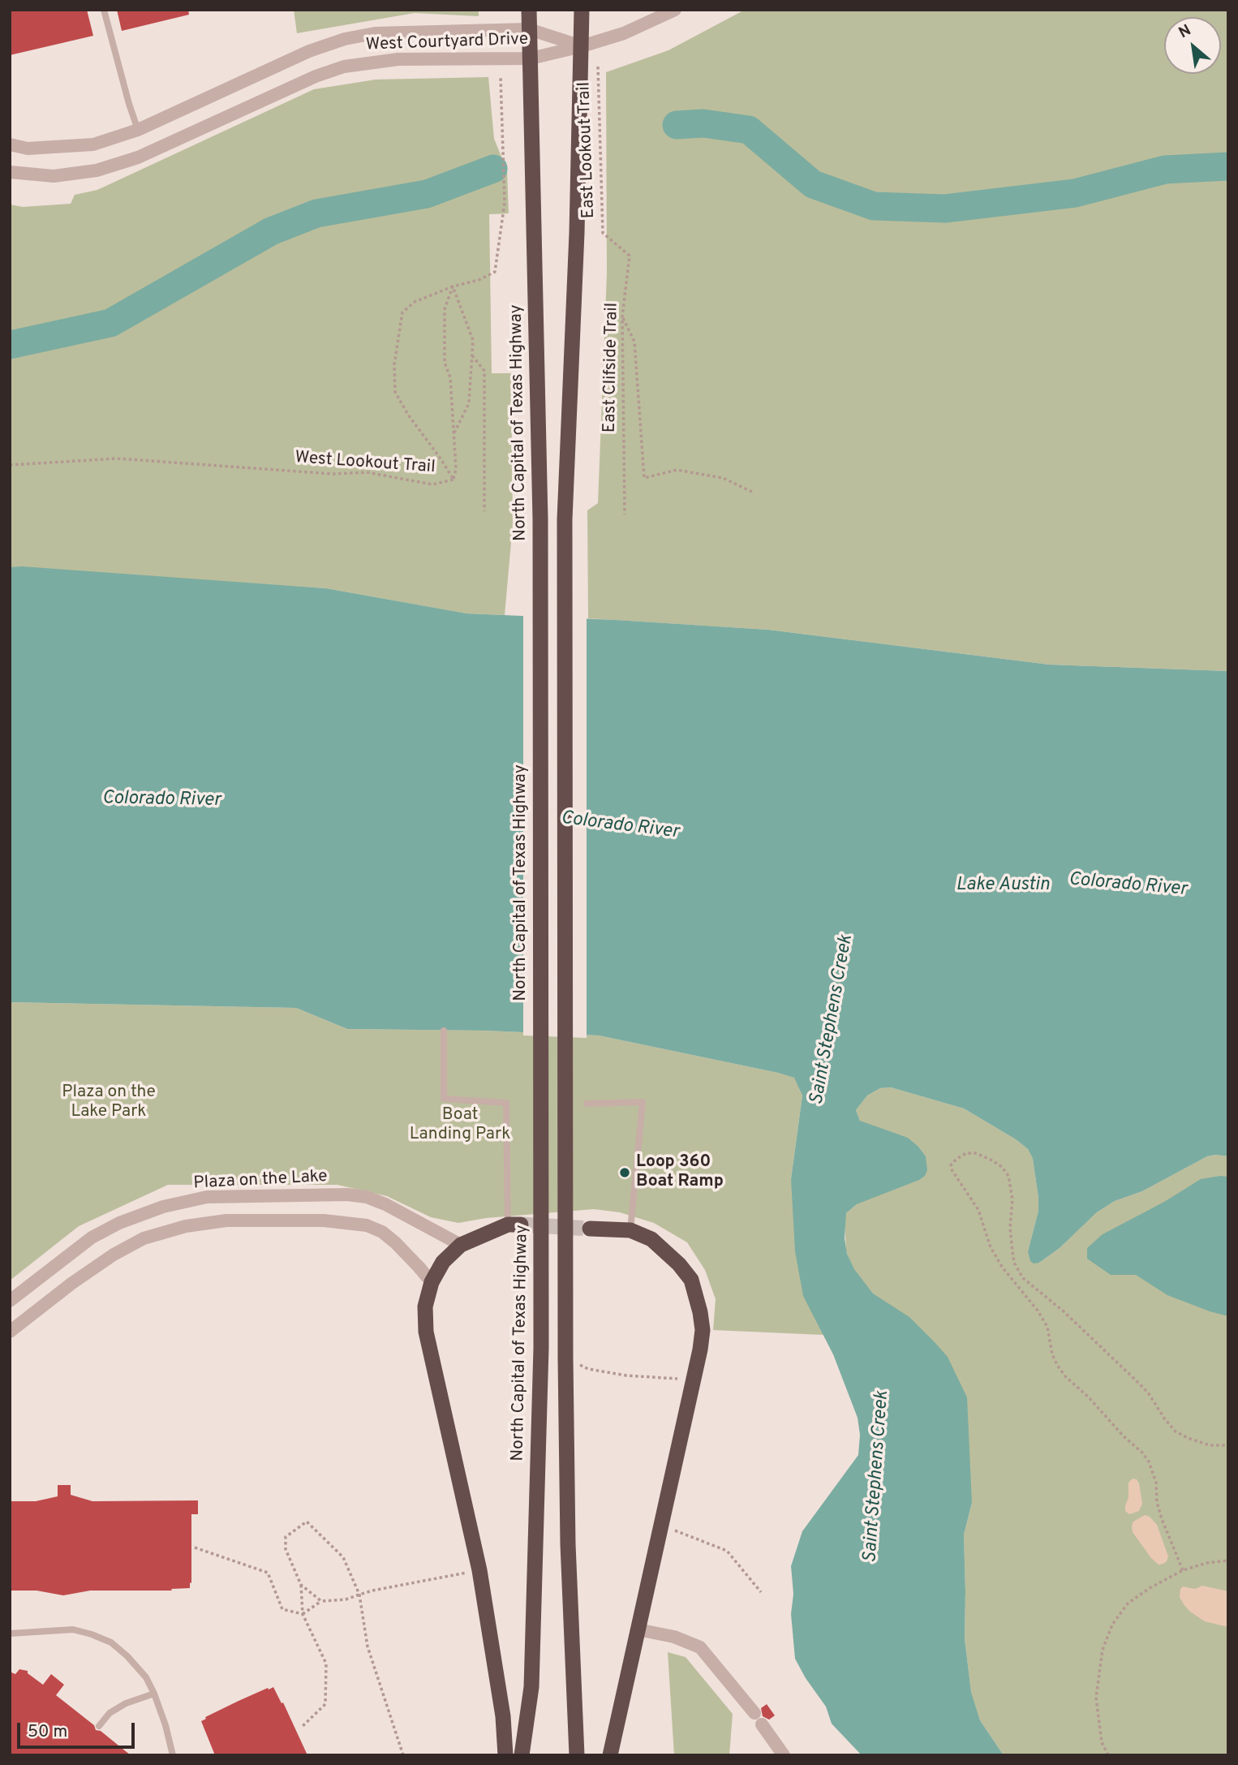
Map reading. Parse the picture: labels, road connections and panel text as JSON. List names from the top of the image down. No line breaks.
{"streets":{"highway":["North Capital of Texas Highway"],"street":["West Courtyard Drive","Plaza on the Lake"],"path":["East Lookout Trail","East Clifside Trail","West Lookout Trail"]},"crossings":[["West Courtyard Drive","North Capital of Texas Highway"],["East Lookout Trail","East Clifside Trail"]],"water":["Colorado River","Lake Austin","Saint Stephens Creek"],"parks":["Plaza on the Lake Park","Boat Landing Park"],"places":["Loop 360 Boat Ramp"],"scale_bar":"50 m","north":"top left"}
